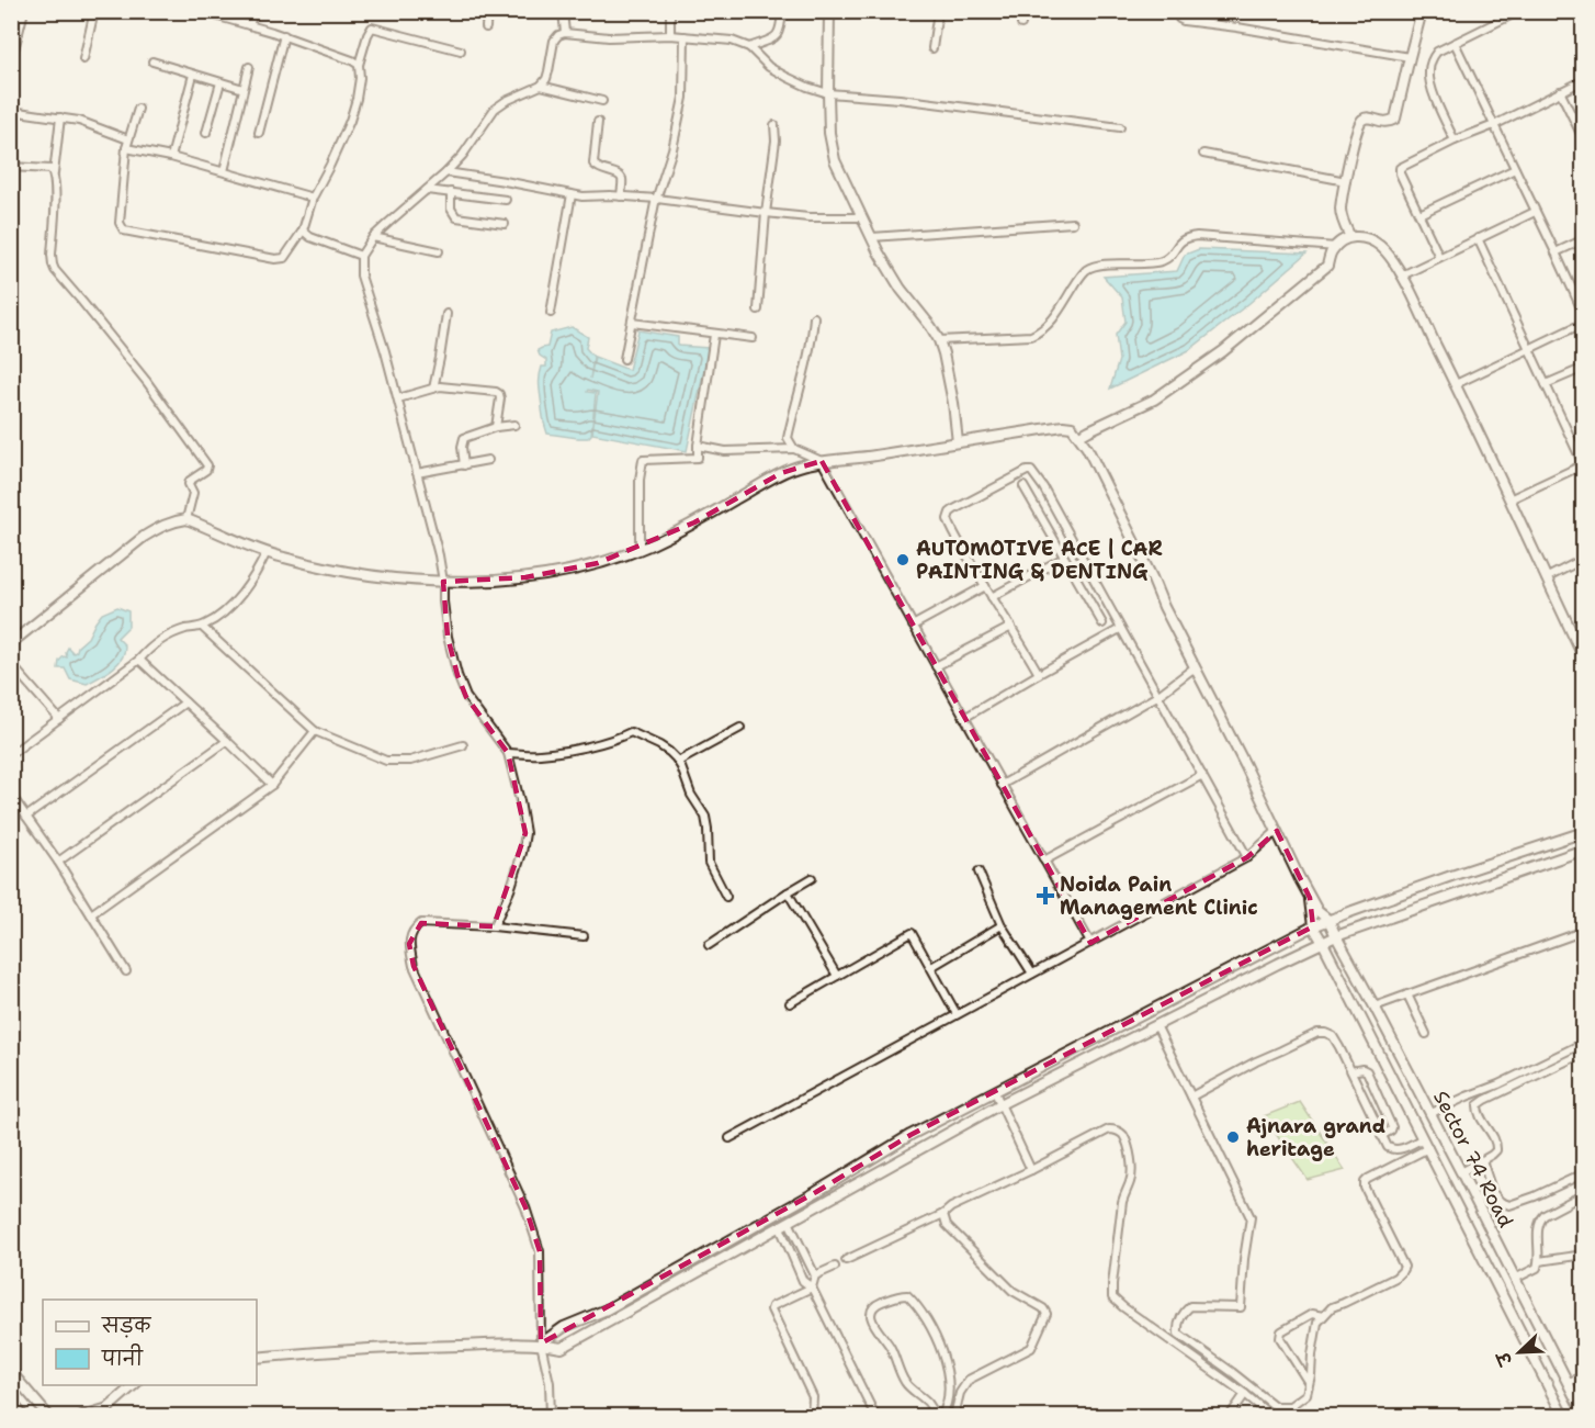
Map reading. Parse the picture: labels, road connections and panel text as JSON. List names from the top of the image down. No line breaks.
{"streets":{"street":["Sector 74 Road"]},"places":{"other":["AUTOMOTIVE ACE | CAR PAINTING & DENTING","Ajnara grand heritage"],"health":["Noida Pain Management Clinic"]},"legend":["सड़क","पानी"],"north":"bottom left"}
